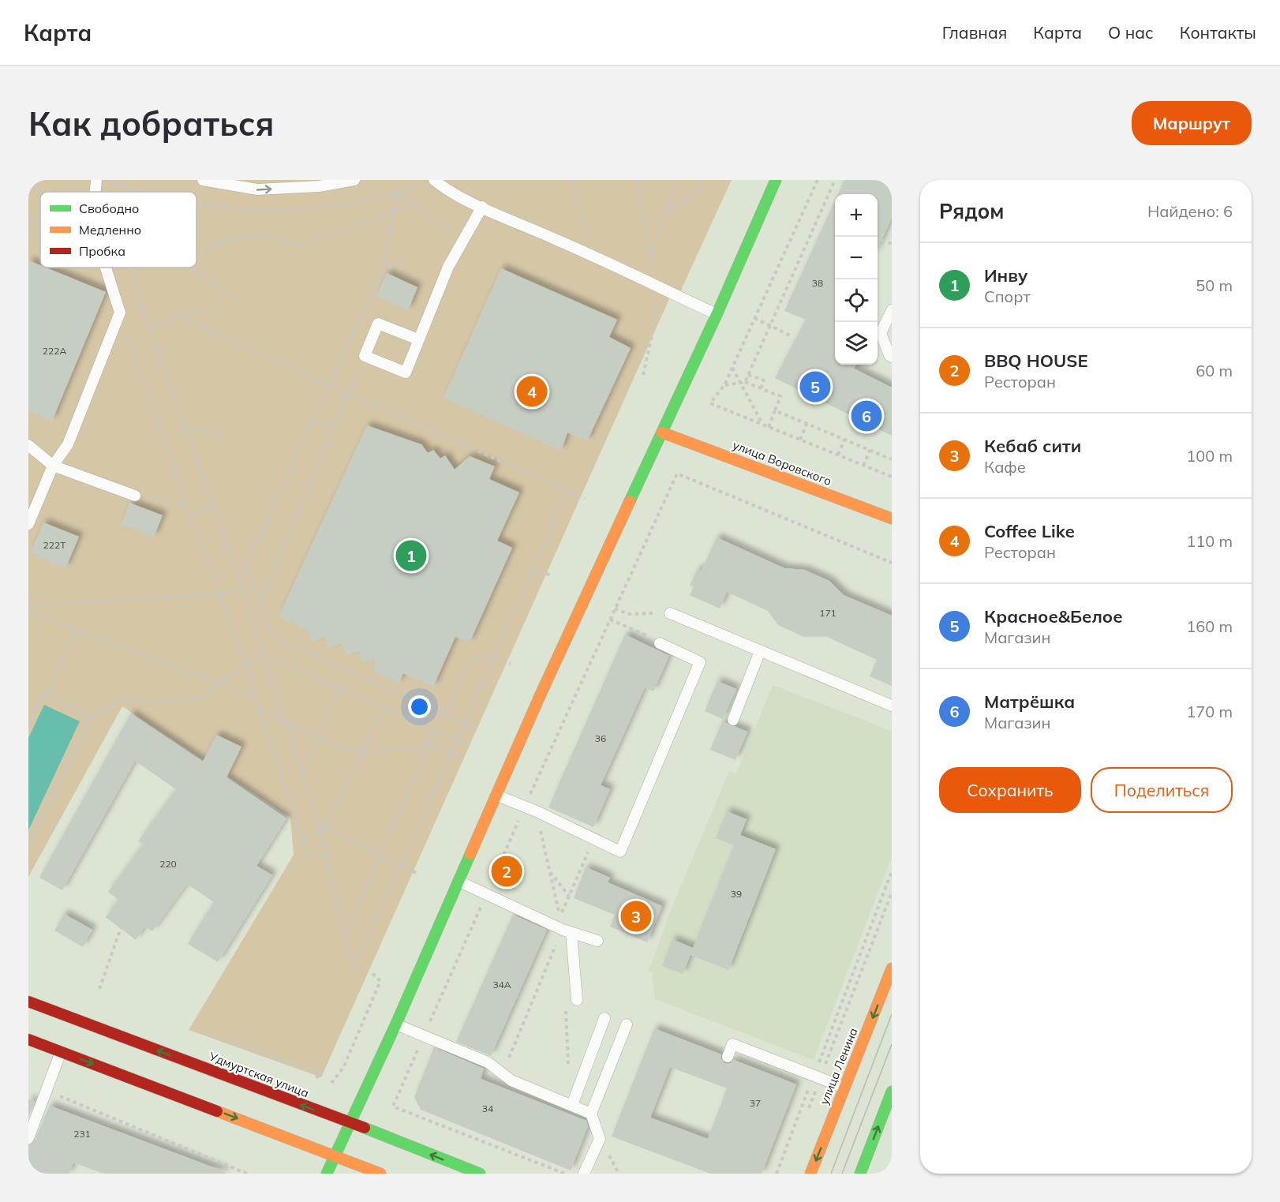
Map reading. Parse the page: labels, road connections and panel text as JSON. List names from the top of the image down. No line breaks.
{"streets":{"main road":["улица Воровского","улица Ленина","Удмуртская улица"]},"house_numbers":["38","222А","222Т","171","36","220","39","34А","37","34","231"],"legend":["Свободно","Медленно","Пробка"],"page":{"header":"Карта","nav":["Главная","Карта","О нас","Контакты"],"buttons":["Маршрут",["Сохранить","Поделиться"]],"title":"Как добраться","heading":["Рядом","Найдено: 6"],"map_buttons":["+","−"],"list":[{"mark":"1","name":"Инву","note":"Спорт","value":"50 m"},{"mark":"2","name":"BBQ HOUSE","note":"Ресторан","value":"60 m"},{"mark":"3","name":"Кебаб сити","note":"Кафе","value":"100 m"},{"mark":"4","name":"Coffee Like","note":"Ресторан","value":"110 m"},{"mark":"5","name":"Красное&Белое","note":"Магазин","value":"160 m"},{"mark":"6","name":"Матрёшка","note":"Магазин","value":"170 m"}],"pins":["5","4","6","1","2","3"]}}
